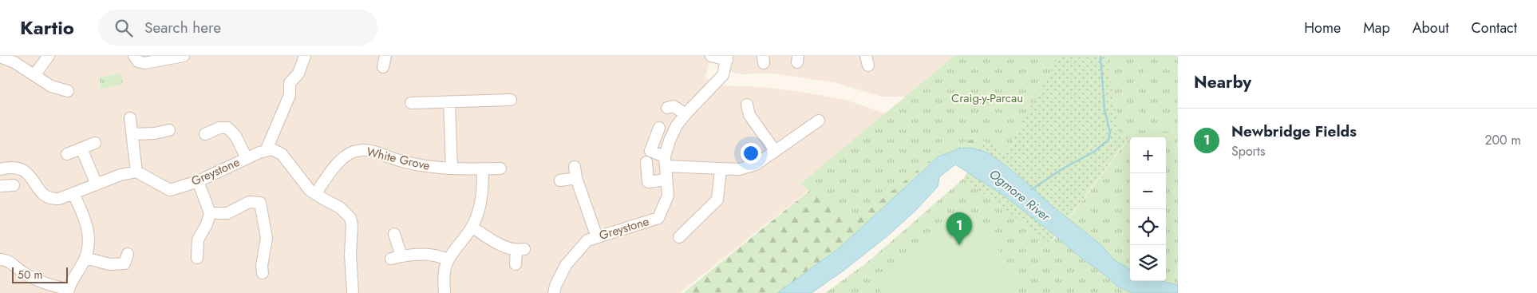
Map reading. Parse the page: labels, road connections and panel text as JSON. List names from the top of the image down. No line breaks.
{"streets":{"street":["White Grove","Greystone"]},"water":["Ogmore River"],"parks":["Craig-y-Parcau"],"scale_bar":"50 m","page":{"header":"Kartio","search":"Search here","nav":["Home","Map","About","Contact"],"heading":"Nearby","list":[{"mark":"1","name":"Newbridge Fields","note":"Sports","value":"200 m"}],"map_buttons":["+","−"],"pins":"1","scale":"50 m"}}
